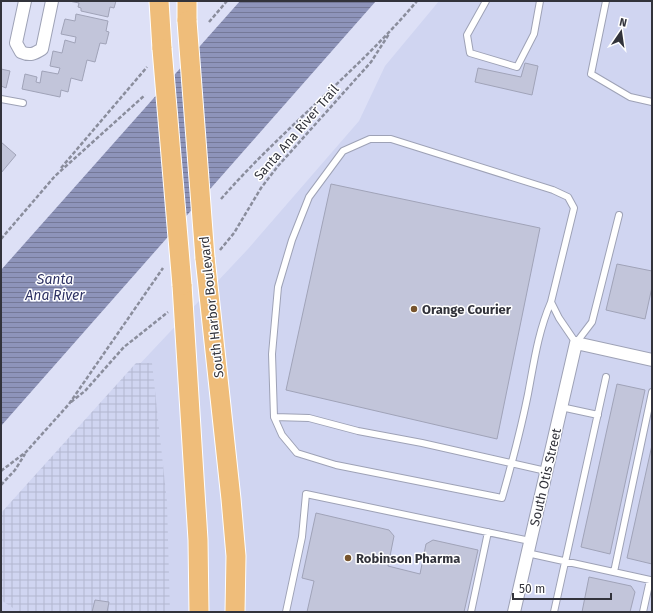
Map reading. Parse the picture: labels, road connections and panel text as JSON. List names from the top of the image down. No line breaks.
{"streets":{"main road":["South Harbor Boulevard"],"street":["South Otis Street"],"path":["Santa Ana River Trail"]},"crossings":[["Santa Ana River Trail","South Harbor Boulevard"]],"water":["Santa Ana River"],"places":["Orange Courier","Robinson Pharma"],"scale_bar":"50 m","north":"top"}
